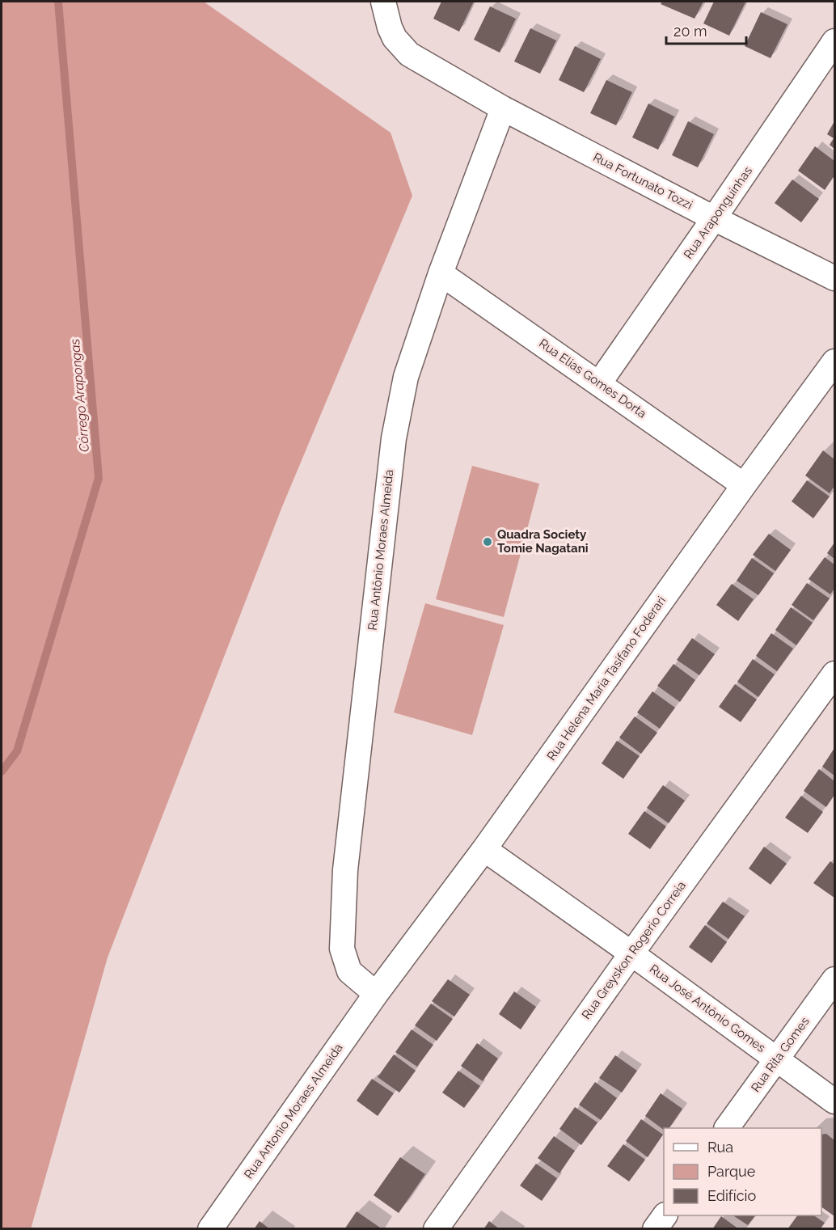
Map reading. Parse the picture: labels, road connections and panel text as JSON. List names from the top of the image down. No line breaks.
{"streets":{"street":["Rua Fortunato Tozzi","Rua Araponguinhas","Rua Elias Gomes Dorta","Rua Antônio Moraes Almeida","Rua Helena Maria Tasifano Foderari","Rua Greyskon Rogerio Correia","Rua José Antônio Gomes","Rua Rita Gomes","Rua Antonio Moraes Almeida"]},"crossings":[["Rua Fortunato Tozzi","Rua Araponguinhas"],["Rua Fortunato Tozzi","Rua Antônio Moraes Almeida"],["Rua Araponguinhas","Rua Elias Gomes Dorta"],["Rua Elias Gomes Dorta","Rua Antônio Moraes Almeida"],["Rua Elias Gomes Dorta","Rua Helena Maria Tasifano Foderari"],["Rua Antônio Moraes Almeida","Rua Helena Maria Tasifano Foderari"],["Rua Antônio Moraes Almeida","Rua Antonio Moraes Almeida"],["Rua Helena Maria Tasifano Foderari","Rua José Antônio Gomes"],["Rua Helena Maria Tasifano Foderari","Rua Antonio Moraes Almeida"],["Rua Greyskon Rogerio Correia","Rua José Antônio Gomes"],["Rua José Antônio Gomes","Rua Rita Gomes"]],"water":["Córrego Arapongas"],"places":["Quadra Society Tomie Nagatani"],"legend":["Rua","Parque","Edifício"],"scale_bar":"20 m"}
